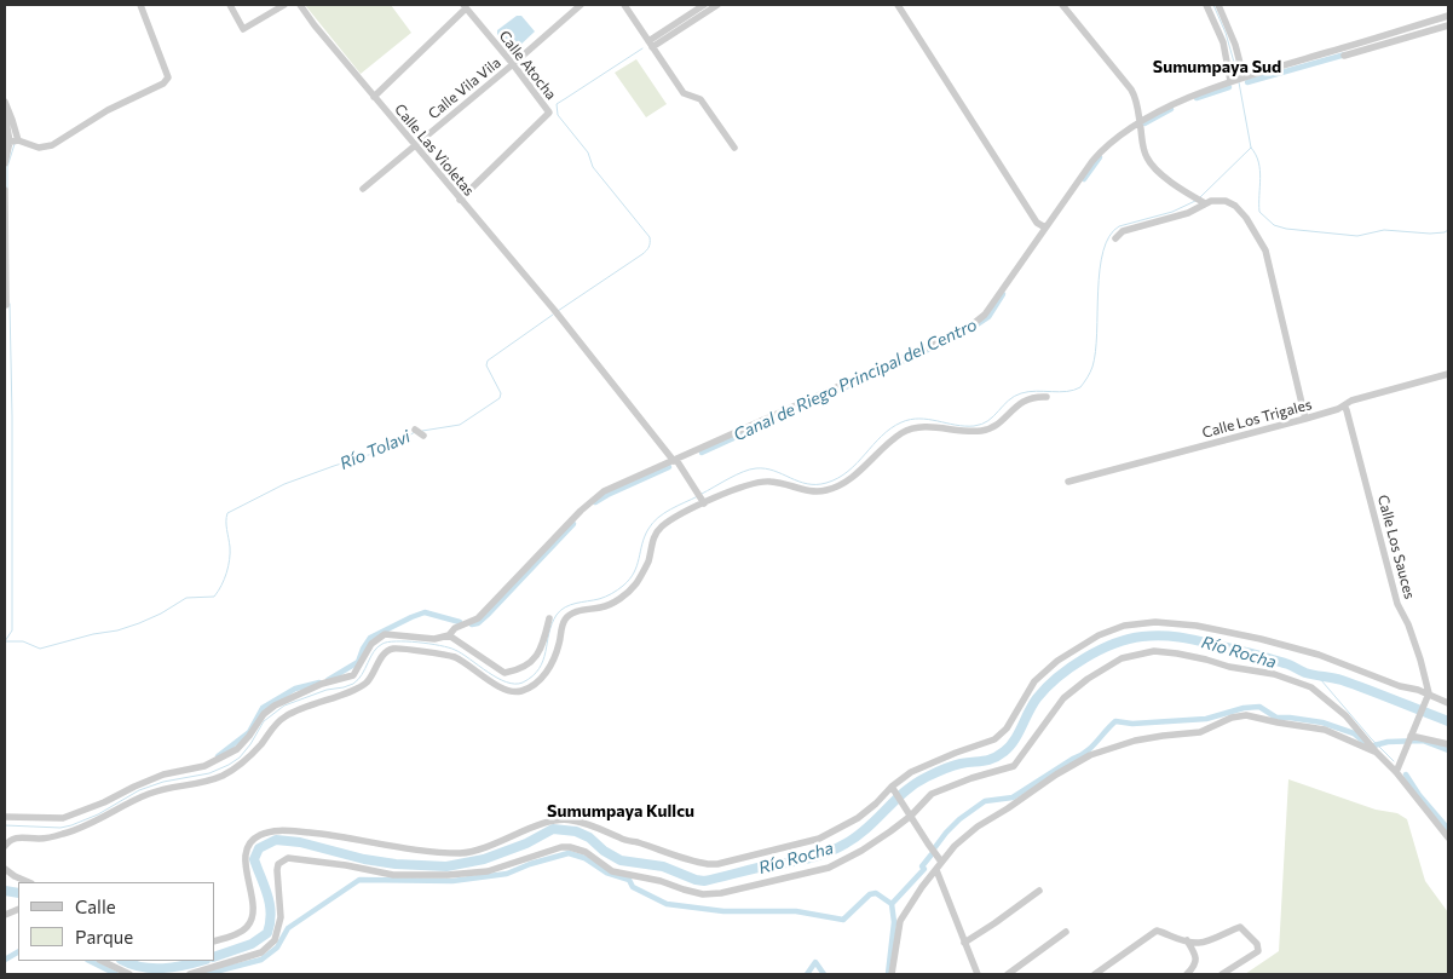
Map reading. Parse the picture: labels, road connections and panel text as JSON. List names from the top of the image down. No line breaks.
{"streets":{"street":["Calle Atocha","Calle Vila Vila","Calle Las Violetas","Calle Los Trigales","Calle Los Sauces"]},"crossings":[["Calle Atocha","Calle Vila Vila"],["Calle Atocha","Calle Las Violetas"],["Calle Vila Vila","Calle Las Violetas"],["Calle Los Trigales","Calle Los Sauces"]],"districts":["Sumumpaya Sud","Sumumpaya Kullcu"],"water":["Canal de Riego Principal del Centro","Río Tolavi","Río Rocha"],"legend":["Calle","Parque"]}
